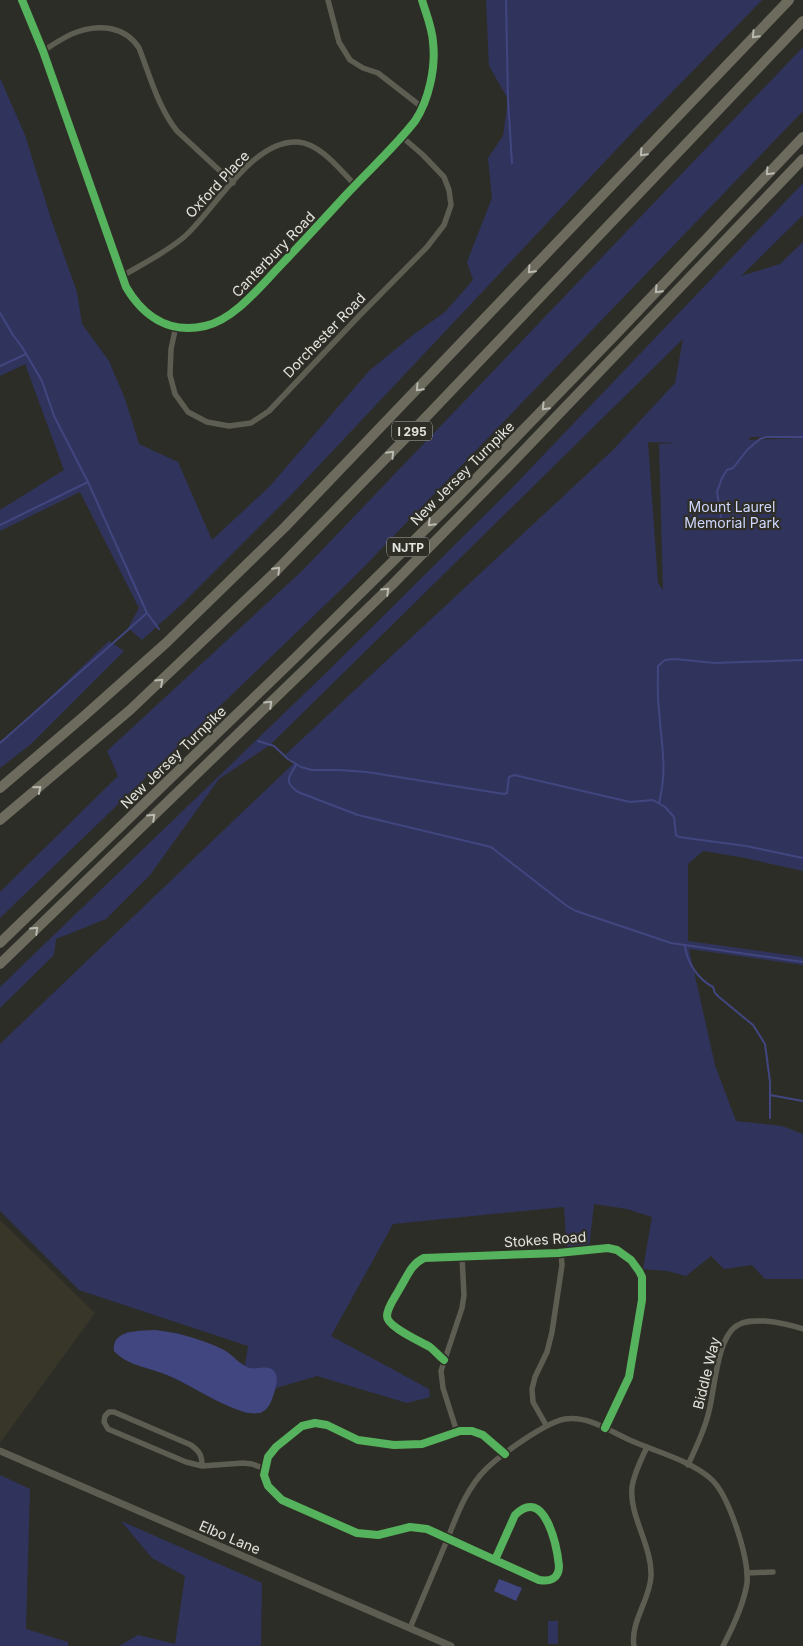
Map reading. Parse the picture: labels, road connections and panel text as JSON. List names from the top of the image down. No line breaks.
{"streets":{"highway":["I 295","New Jersey Turnpike","NJTP"],"street":["Oxford Place","Canterbury Road","Dorchester Road","Stokes Road","Biddle Way","Elbo Lane"]},"crossings":[["Oxford Place","Canterbury Road"],["Canterbury Road","Dorchester Road"]],"parks":["Mount Laurel Memorial Park"]}
